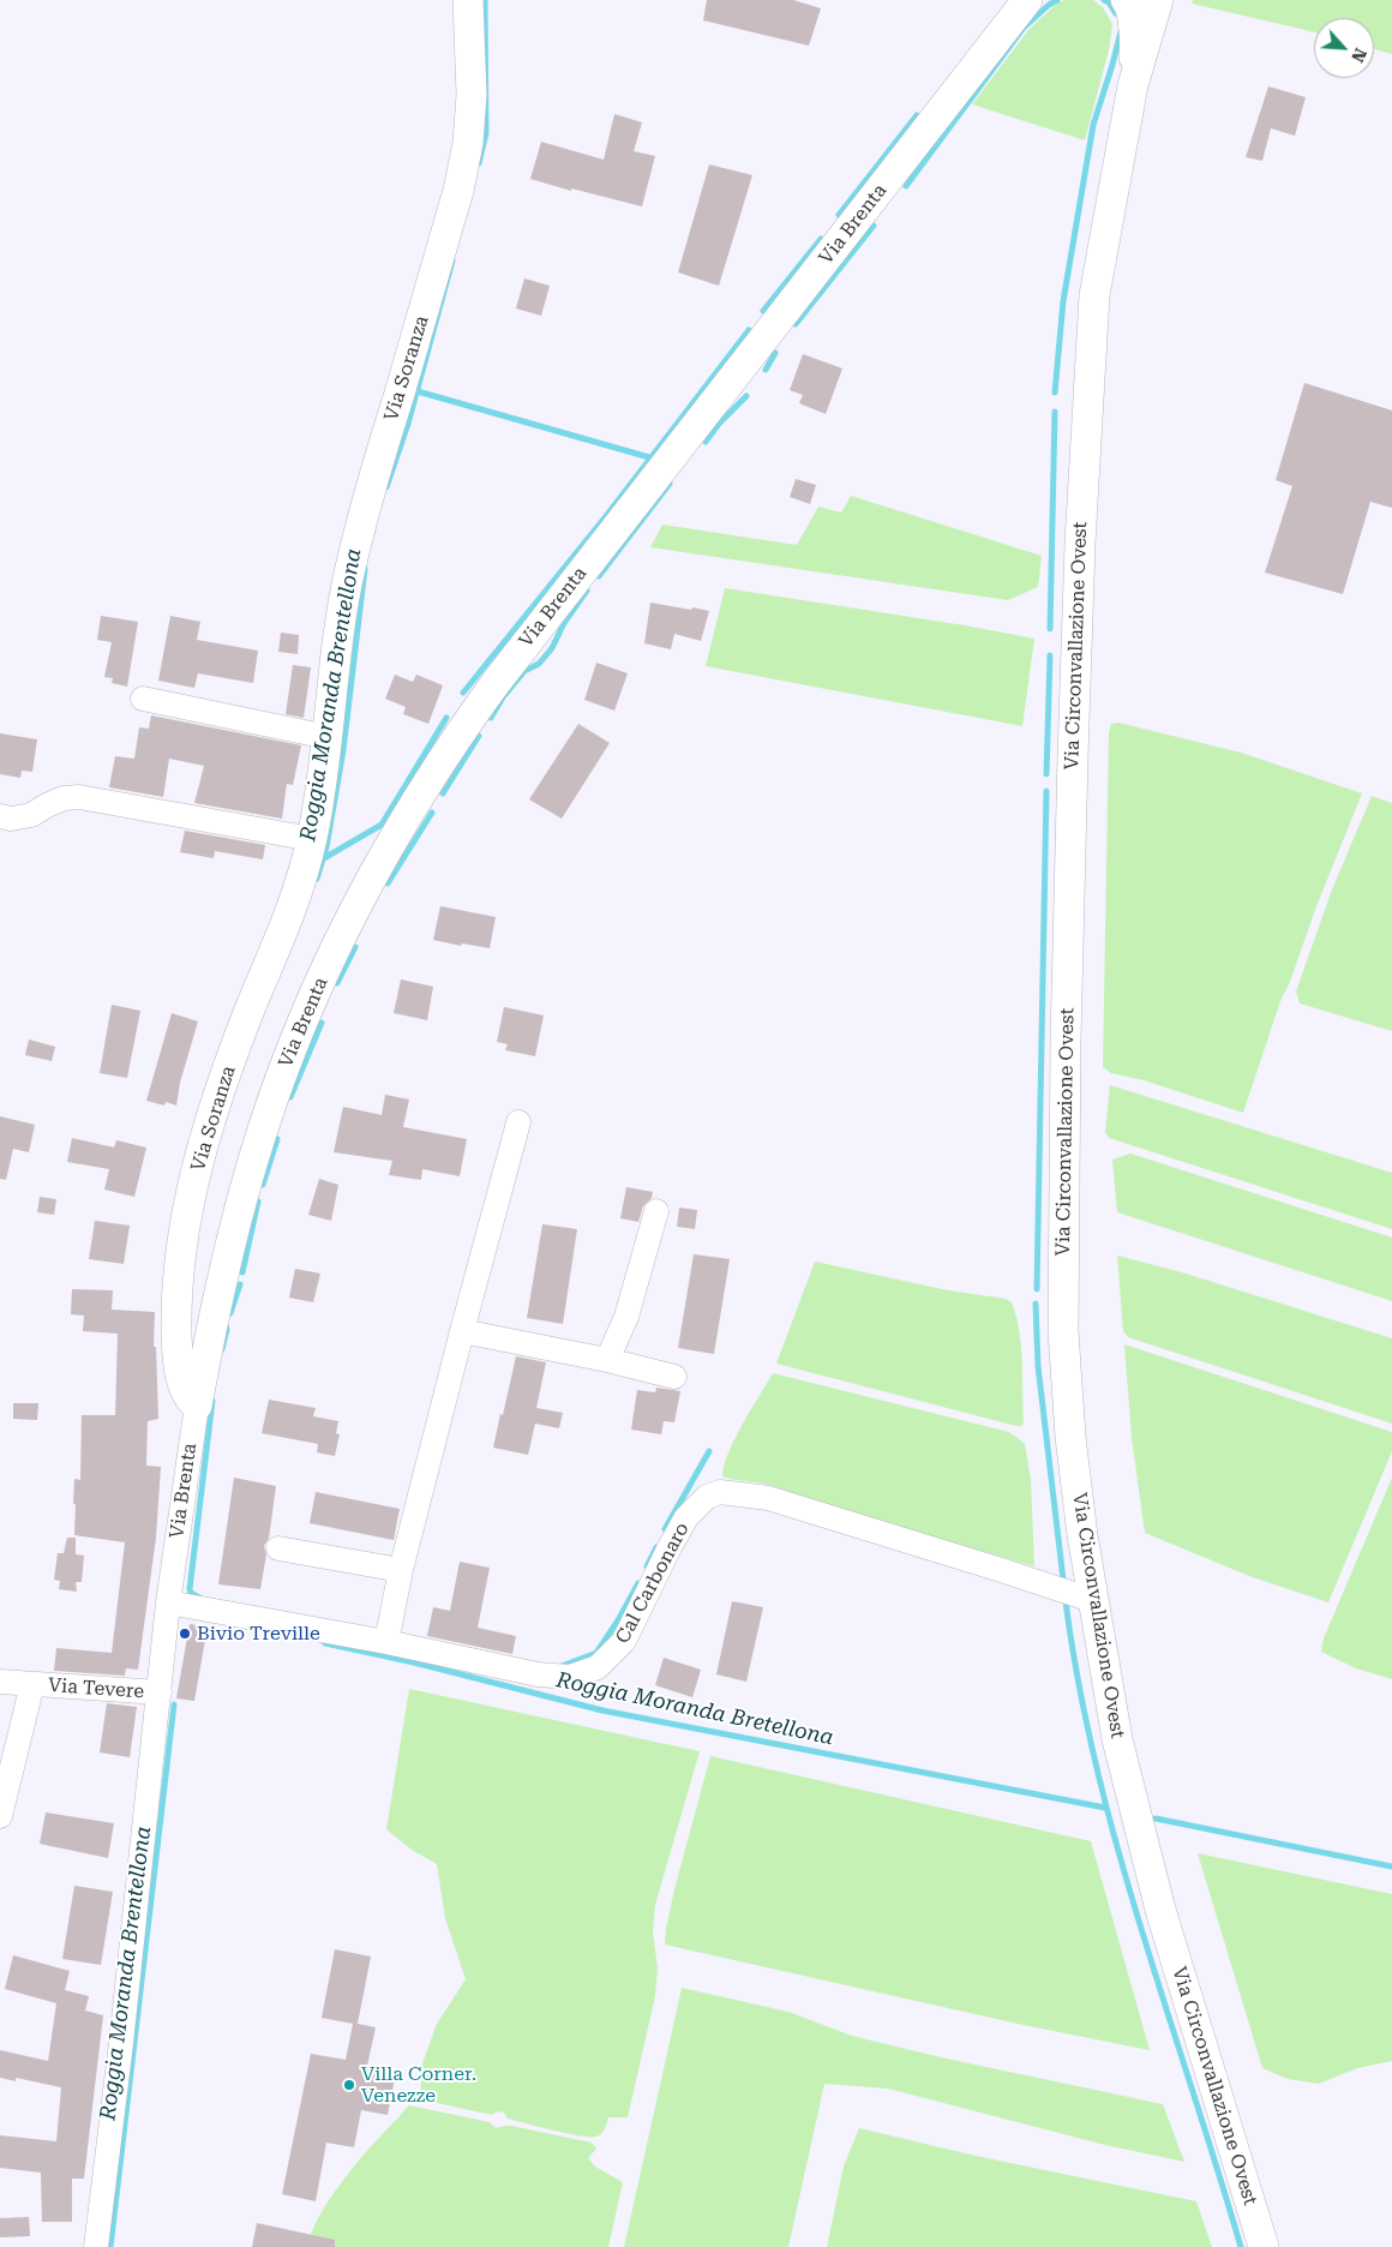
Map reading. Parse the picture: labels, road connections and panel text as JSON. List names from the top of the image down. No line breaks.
{"streets":{"main road":["Via Brenta","Via Soranza","Via Circonvallazione Ovest"],"street":["Cal Carbonaro","Via Tevere"]},"crossings":[["Via Brenta","Via Soranza"],["Via Brenta","Cal Carbonaro"],["Via Brenta","Via Tevere"],["Via Circonvallazione Ovest","Cal Carbonaro"]],"water":["Roggia Moranda Brentellona","Roggia Moranda Bretellona"],"places":["Bivio Treville","Villa Corner. Venezze"],"north":"bottom right"}
